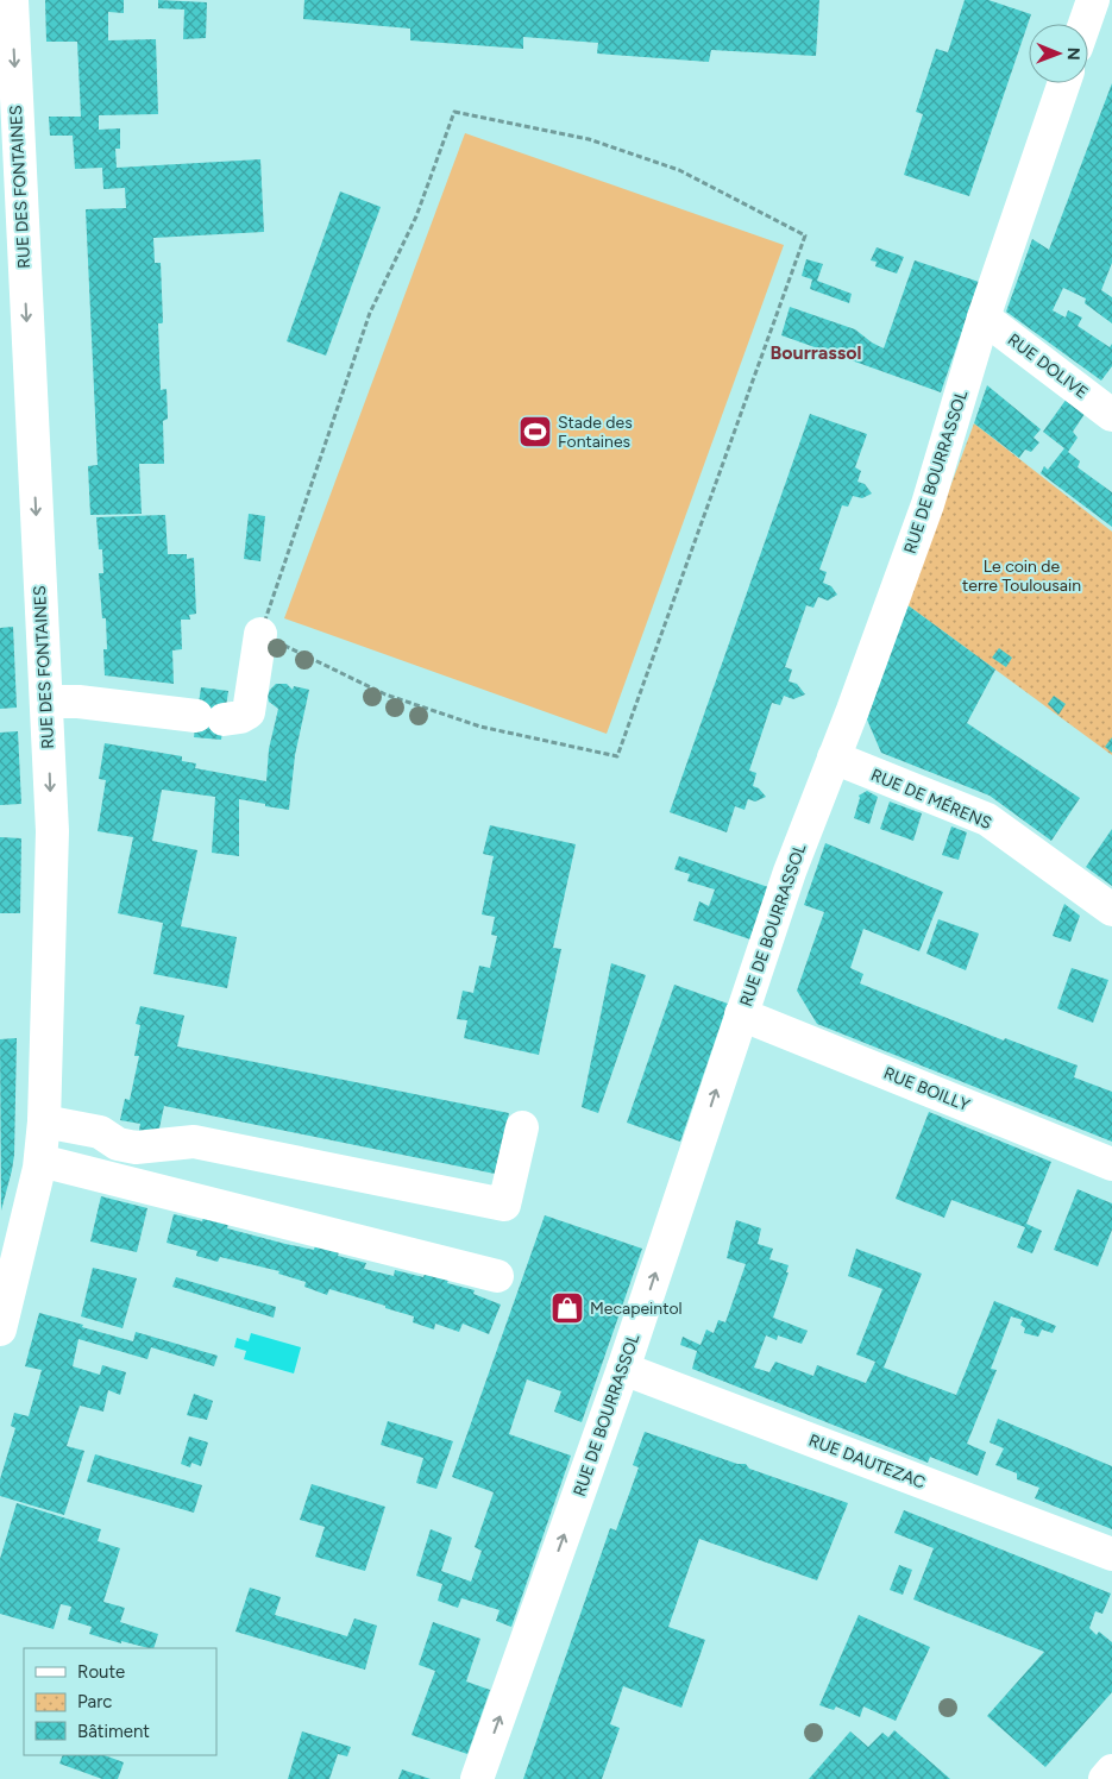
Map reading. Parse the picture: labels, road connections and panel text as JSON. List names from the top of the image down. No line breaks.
{"streets":{"street":["RUE DES FONTAINES","RUE DOLIVE","RUE DE BOURRASSOL","RUE DE MÉRENS","RUE BOILLY","RUE DAUTEZAC"]},"crossings":[["RUE DOLIVE","RUE DE BOURRASSOL"],["RUE DE BOURRASSOL","RUE DE MÉRENS"],["RUE DE BOURRASSOL","RUE BOILLY"],["RUE DE BOURRASSOL","RUE DAUTEZAC"]],"one_way":["RUE DES FONTAINES","RUE DE BOURRASSOL"],"districts":["Bourrassol"],"parks":["Le coin de terre Toulousain"],"places":{"sports":["Stade des Fontaines"],"shop":["Mecapeintol"]},"legend":["Route","Parc","Bâtiment"],"north":"right"}
